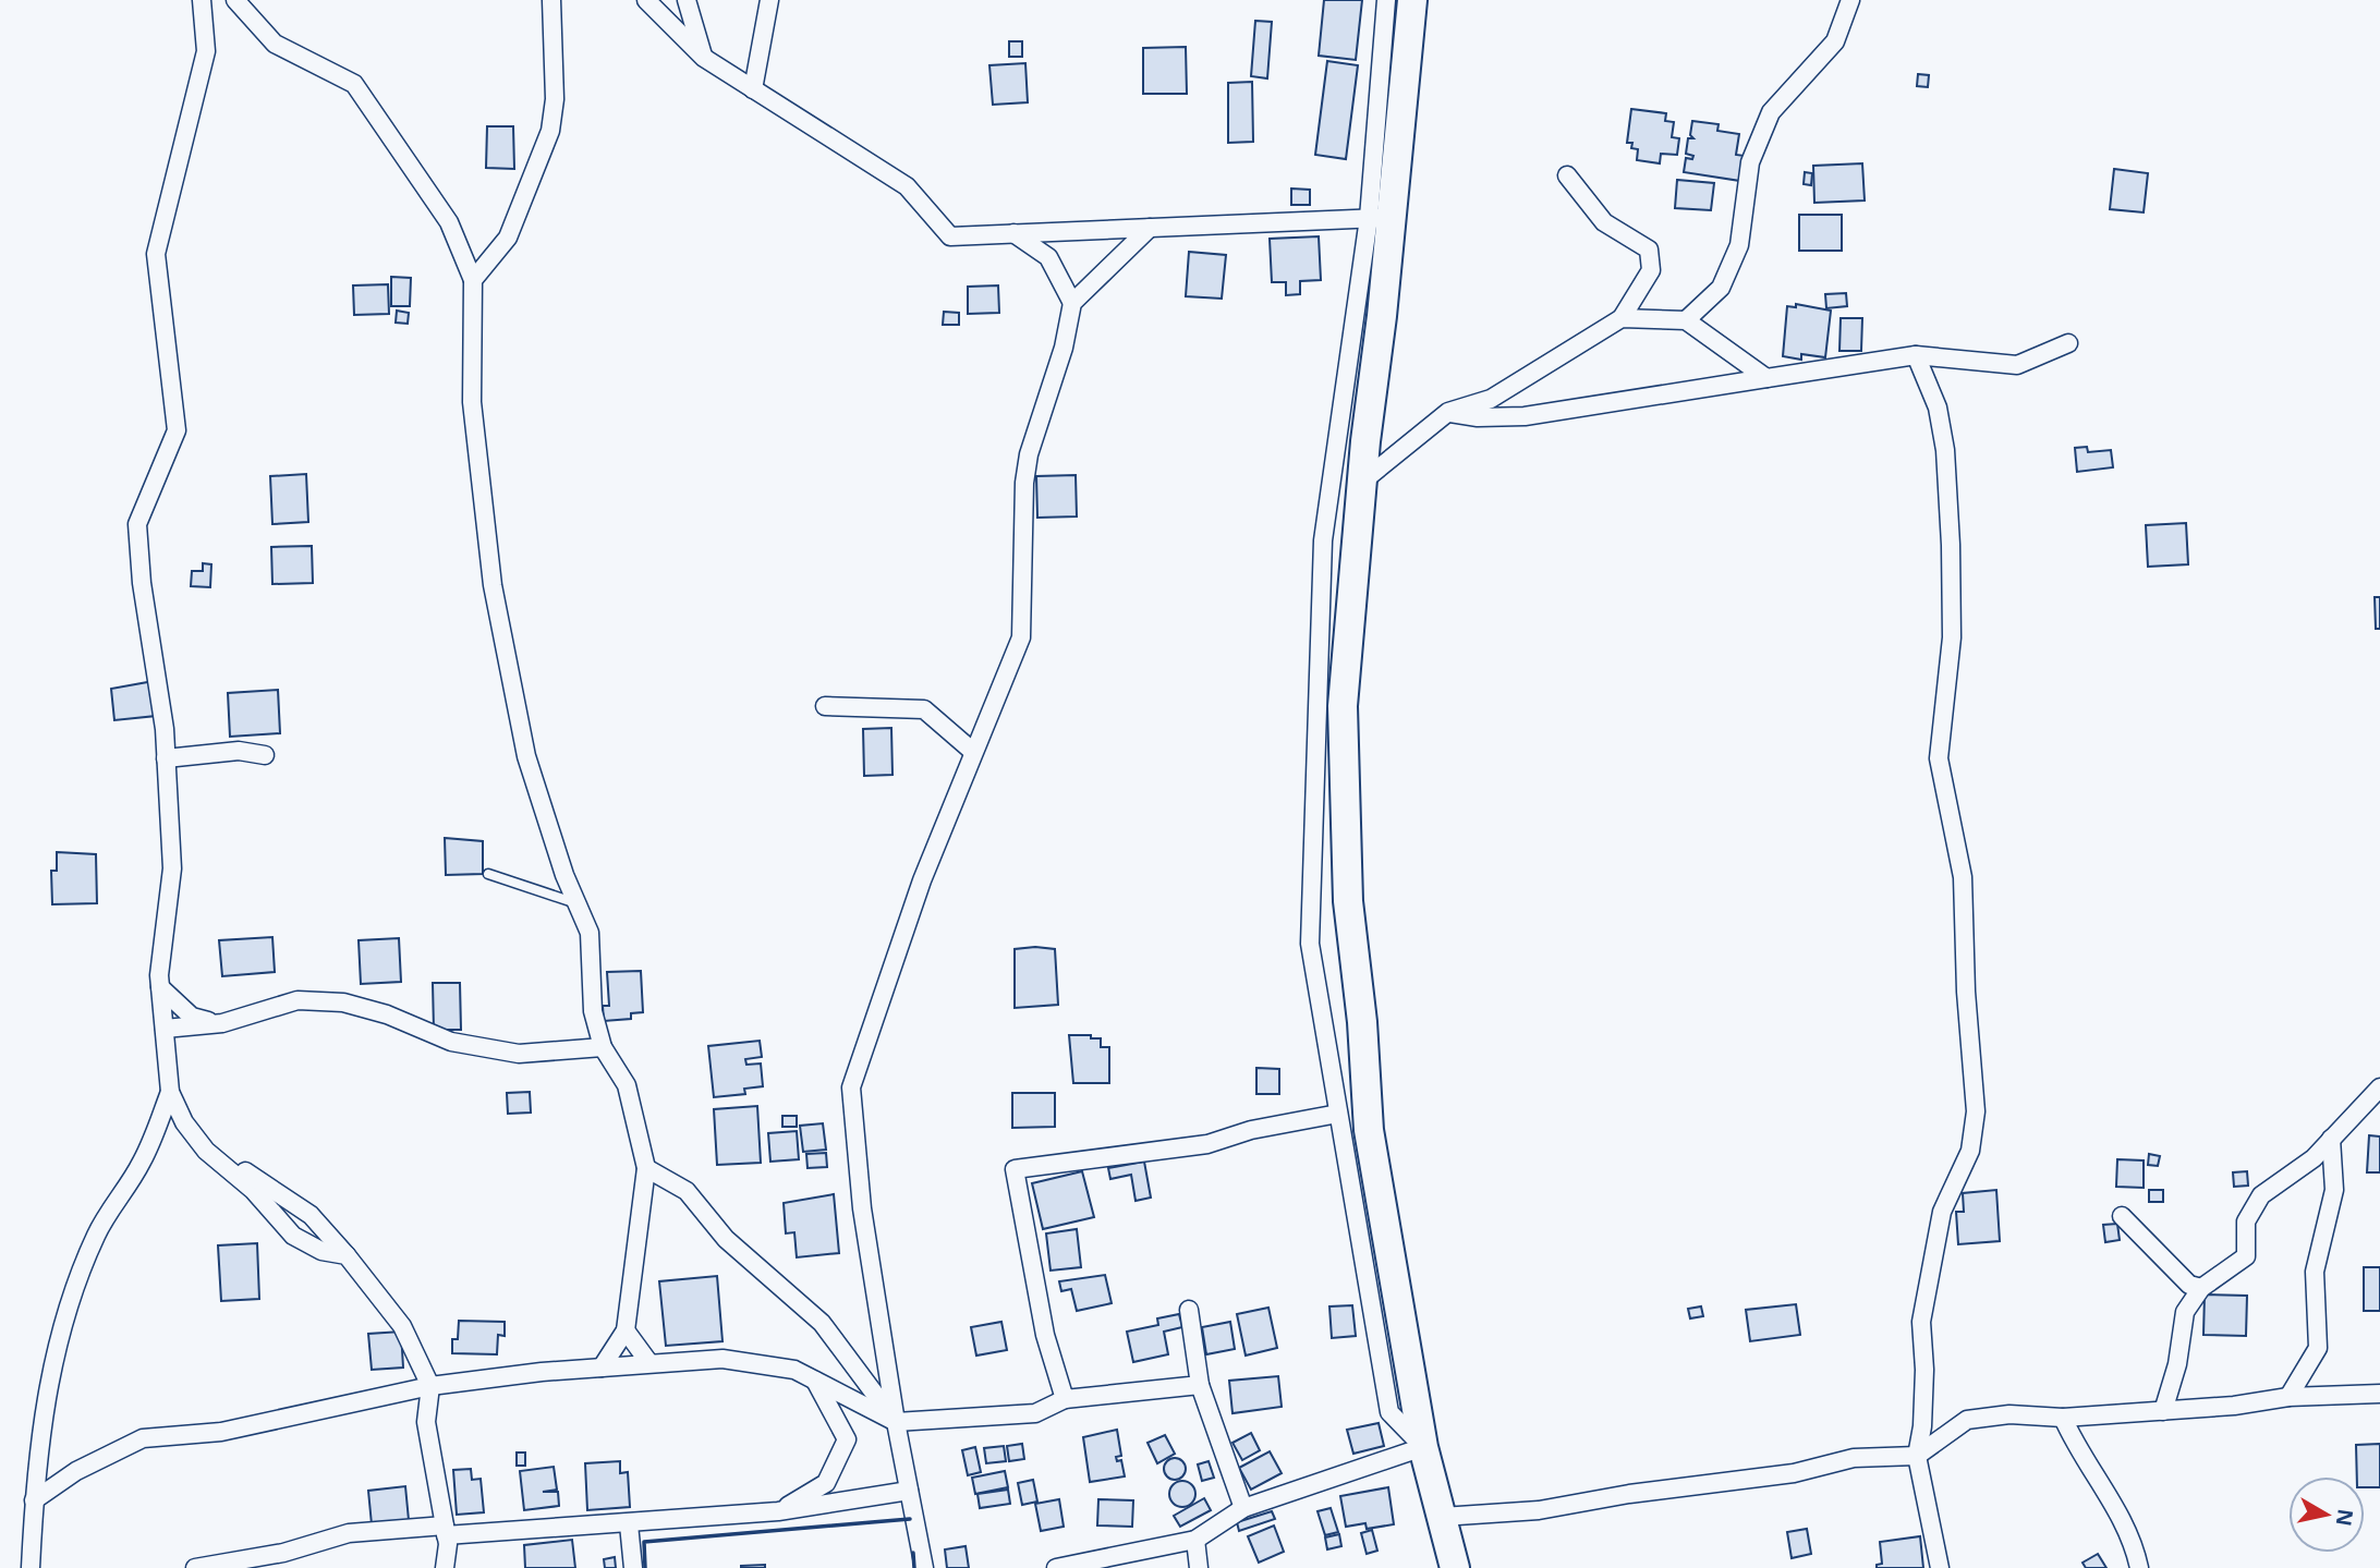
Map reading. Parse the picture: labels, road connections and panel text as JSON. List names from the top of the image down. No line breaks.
{"north":"right"}
